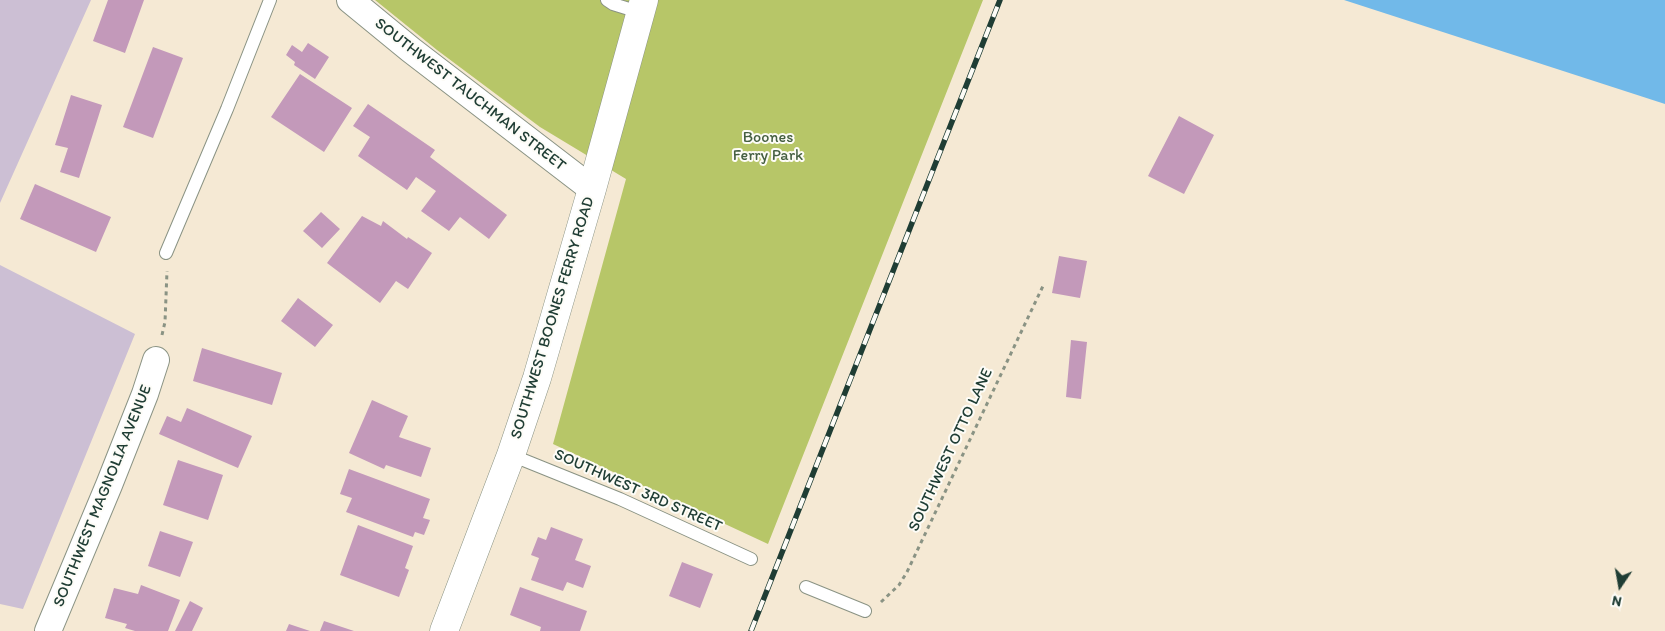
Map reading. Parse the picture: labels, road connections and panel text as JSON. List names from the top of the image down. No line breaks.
{"streets":{"street":["SOUTHWEST TAUCHMAN STREET","SOUTHWEST BOONES FERRY ROAD","SOUTHWEST MAGNOLIA AVENUE"],"lane":["SOUTHWEST 3RD STREET"],"path":["SOUTHWEST OTTO LANE"]},"crossings":[["SOUTHWEST TAUCHMAN STREET","SOUTHWEST BOONES FERRY ROAD"],["SOUTHWEST BOONES FERRY ROAD","SOUTHWEST 3RD STREET"]],"parks":["Boones Ferry Park"],"north":"bottom"}
